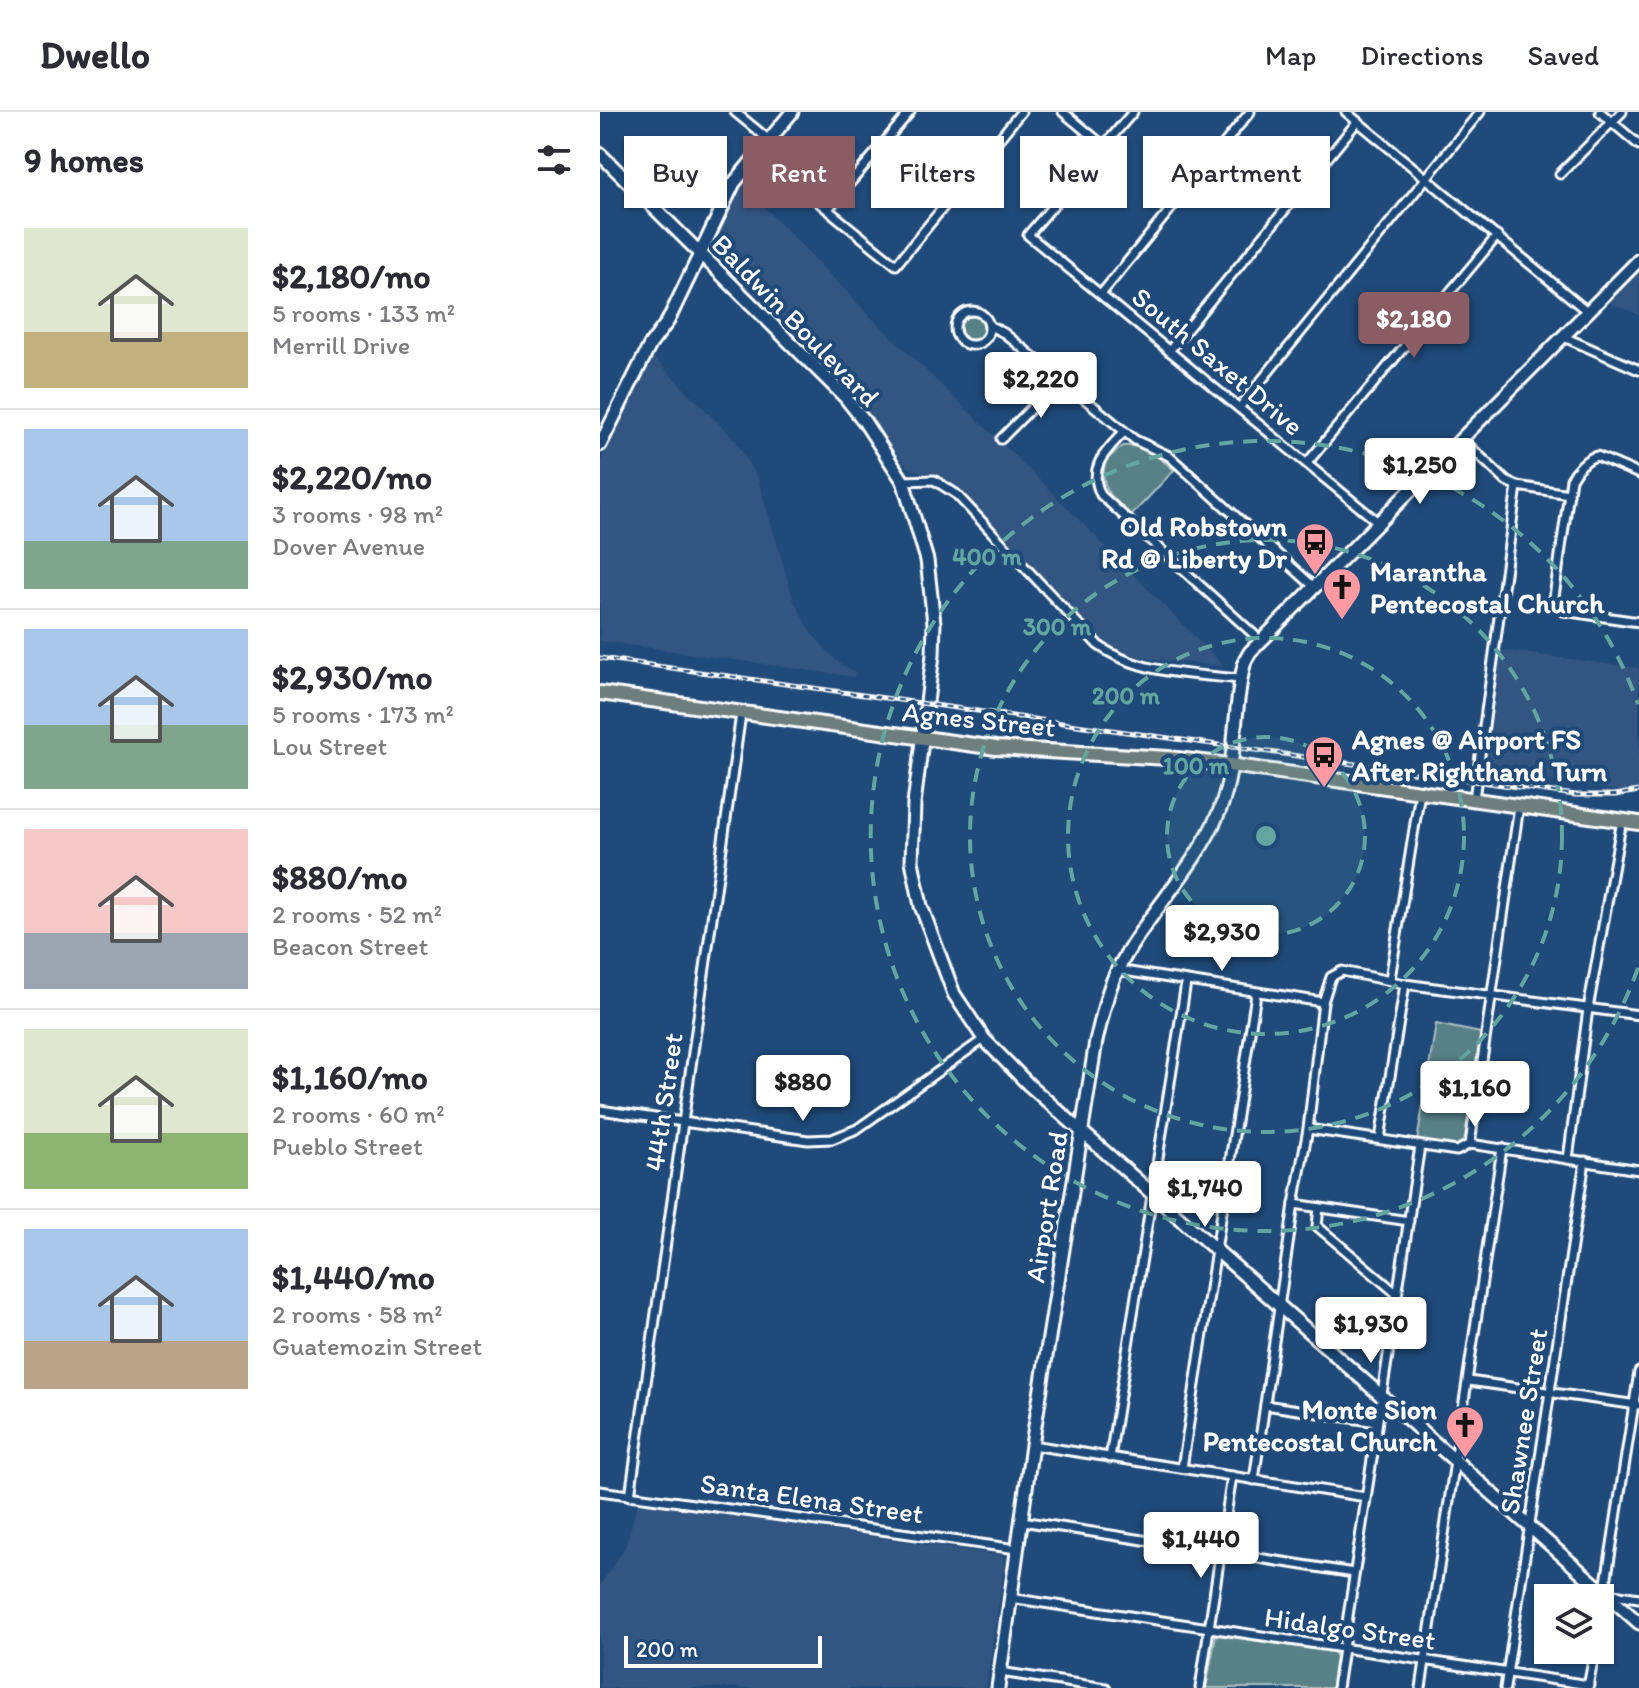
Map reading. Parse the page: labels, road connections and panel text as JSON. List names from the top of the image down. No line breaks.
{"streets":{"main road":["Agnes Street"],"street":["Baldwin Boulevard","South Saxet Drive","44th Street","Airport Road","Shawnee Street","Santa Elena Street","Hidalgo Street"]},"crossings":[["Baldwin Boulevard","Agnes Street"],["Baldwin Boulevard","Airport Road"],["Baldwin Boulevard","Shawnee Street"],["South Saxet Drive","Airport Road"],["Agnes Street","44th Street"],["Agnes Street","Airport Road"],["44th Street","Santa Elena Street"],["Airport Road","Santa Elena Street"],["Airport Road","Hidalgo Street"],["Shawnee Street","Hidalgo Street"]],"places":{"bus stop":["Old Robstown Rd @ Liberty Dr","Agnes @ Airport FS After Righthand Turn"],"church":["Marantha Pentecostal Church","Monte Sion Pentecostal Church"]},"scale_bar":"200 m","page":{"header":"Dwello","nav":["Map","Directions","Saved"],"heading":"9 homes","chip":["Buy","Rent","Filters","New","Apartment"],"list":[{"name":"$2,180/mo","note":"5 rooms · 133 m² · Merrill Drive"},{"name":"$2,220/mo","note":"3 rooms · 98 m² · Dover Avenue"},{"name":"$2,930/mo","note":"5 rooms · 173 m² · Lou Street"},{"name":"$880/mo","note":"2 rooms · 52 m² · Beacon Street"},{"name":"$1,160/mo","note":"2 rooms · 60 m² · Pueblo Street"},{"name":"$1,440/mo","note":"2 rooms · 58 m² · Guatemozin Street"}],"price":["$2,180","$2,220","$1,250","$2,930","$880","$1,160","$1,740","$1,930","$1,440"],"scale":"200 m"},"rings":["400 m","300 m","200 m","100 m"]}
